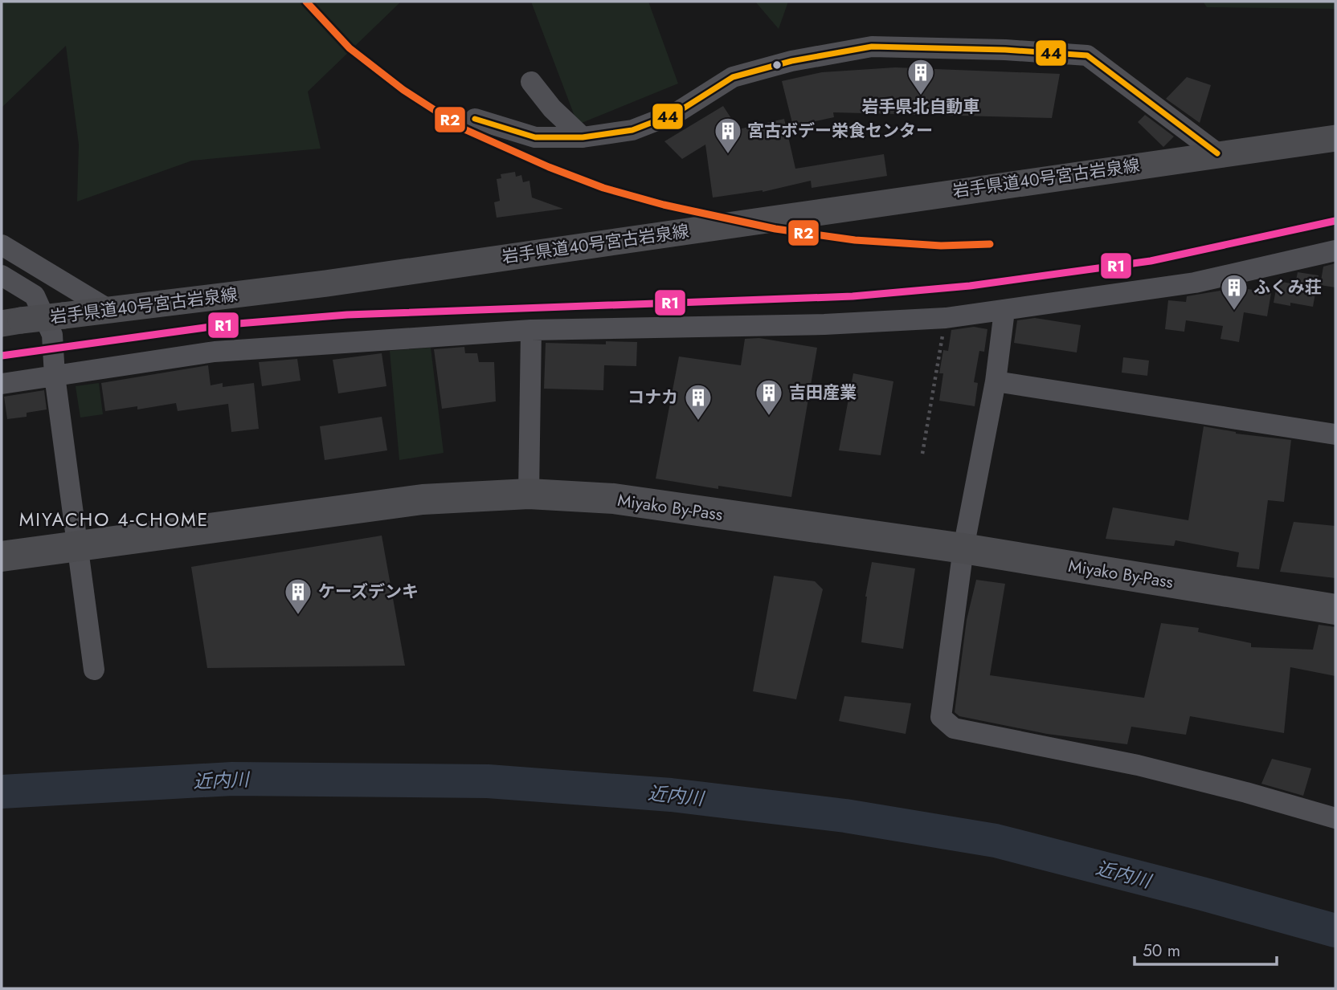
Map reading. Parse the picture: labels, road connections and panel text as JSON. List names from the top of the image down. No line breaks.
{"streets":{"highway":["Miyako By-Pass"],"main road":["岩手県道40号宮古岩泉線"]},"districts":["MIYACHO 4-CHOME"],"water":["近内川"],"places":{"building":["岩手県北自動車","宮古ボデー栄食センター","ふくみ荘","吉田産業","コナカ","ケーズデンキ"]},"lines":["transit line R2","transit line 44","transit line R1"],"scale_bar":"50 m"}
